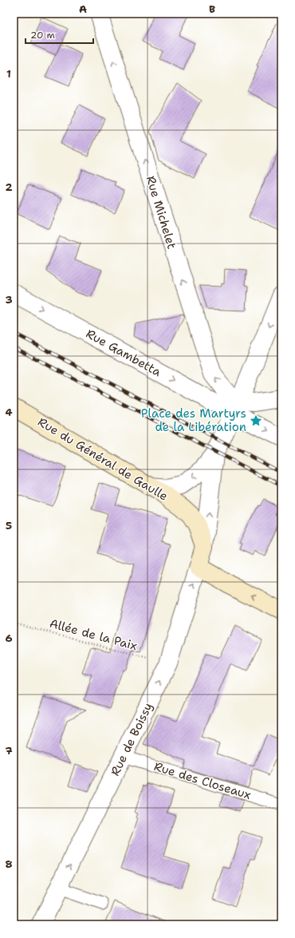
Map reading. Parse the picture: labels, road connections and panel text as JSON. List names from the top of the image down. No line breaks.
{"streets":{"street":["Rue Michelet","Rue Gambetta","Rue du Général de Gaulle","Rue de Boissy"],"lane":["Rue des Closeaux"],"path":["Allée de la Paix"]},"crossings":[["Rue Michelet","Rue Gambetta"],["Rue Michelet","Rue de Boissy"],["Rue Gambetta","Rue de Boissy"],["Rue du Général de Gaulle","Rue de Boissy"],["Allée de la Paix","Rue de Boissy"],["Rue de Boissy","Rue des Closeaux"]],"one_way":["Rue Michelet","Rue Gambetta"],"places":{"place":["Place des Martyrs de la Libération"]},"scale_bar":"20 m","grid":{"columns":["A","B"],"rows":["1","2","3","4","5","6","7","8"]}}
